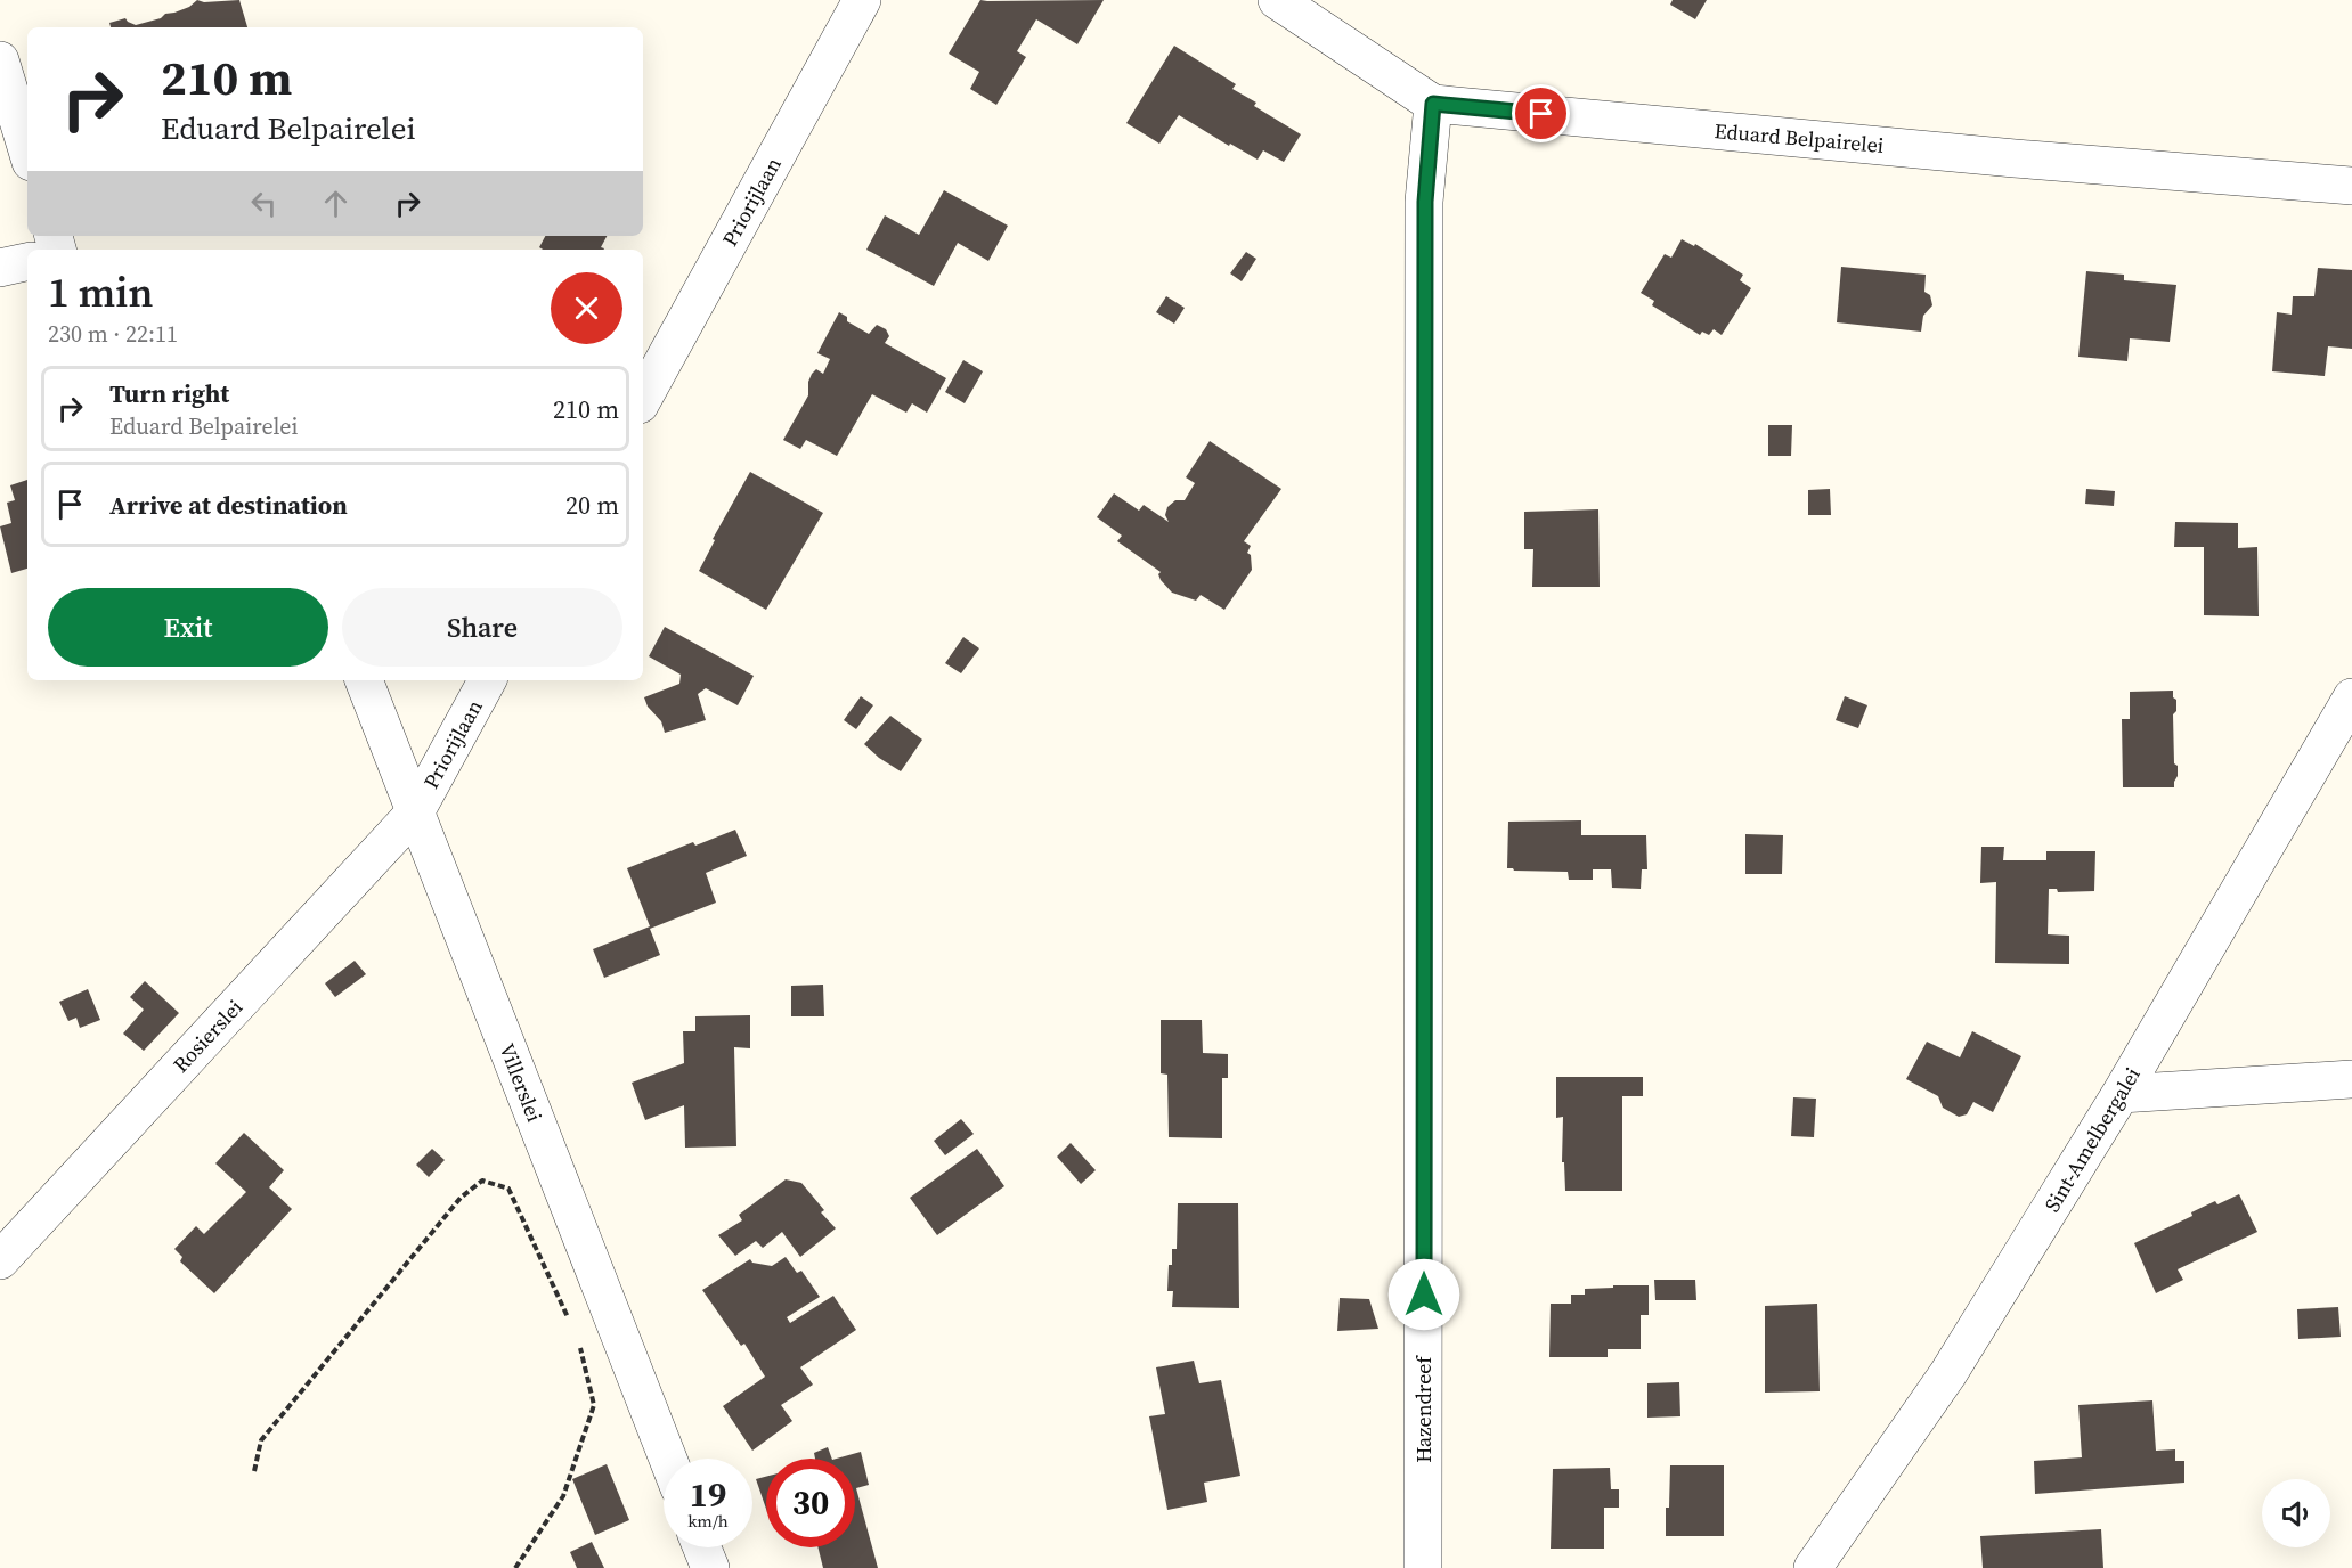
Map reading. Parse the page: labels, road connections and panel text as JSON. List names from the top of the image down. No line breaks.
{"streets":{"street":["Eduard Belpairelei","Priorijlaan","Rosierslei","Villerslei","Sint-Amelbergalei","Hazendreef"]},"crossings":[["Eduard Belpairelei","Hazendreef"],["Priorijlaan","Rosierslei"],["Priorijlaan","Villerslei"],["Rosierslei","Villerslei"]],"page":{"turn":["210 m","Eduard Belpairelei"],"heading":["1 min","230 m · 22:11"],"list":[{"name":"Turn right","note":"Eduard Belpairelei","value":"210 m"},{"name":"Arrive at destination","value":"20 m"}],"buttons":["Exit","Share"],"speed":"19 km/h","limit":"30"}}
